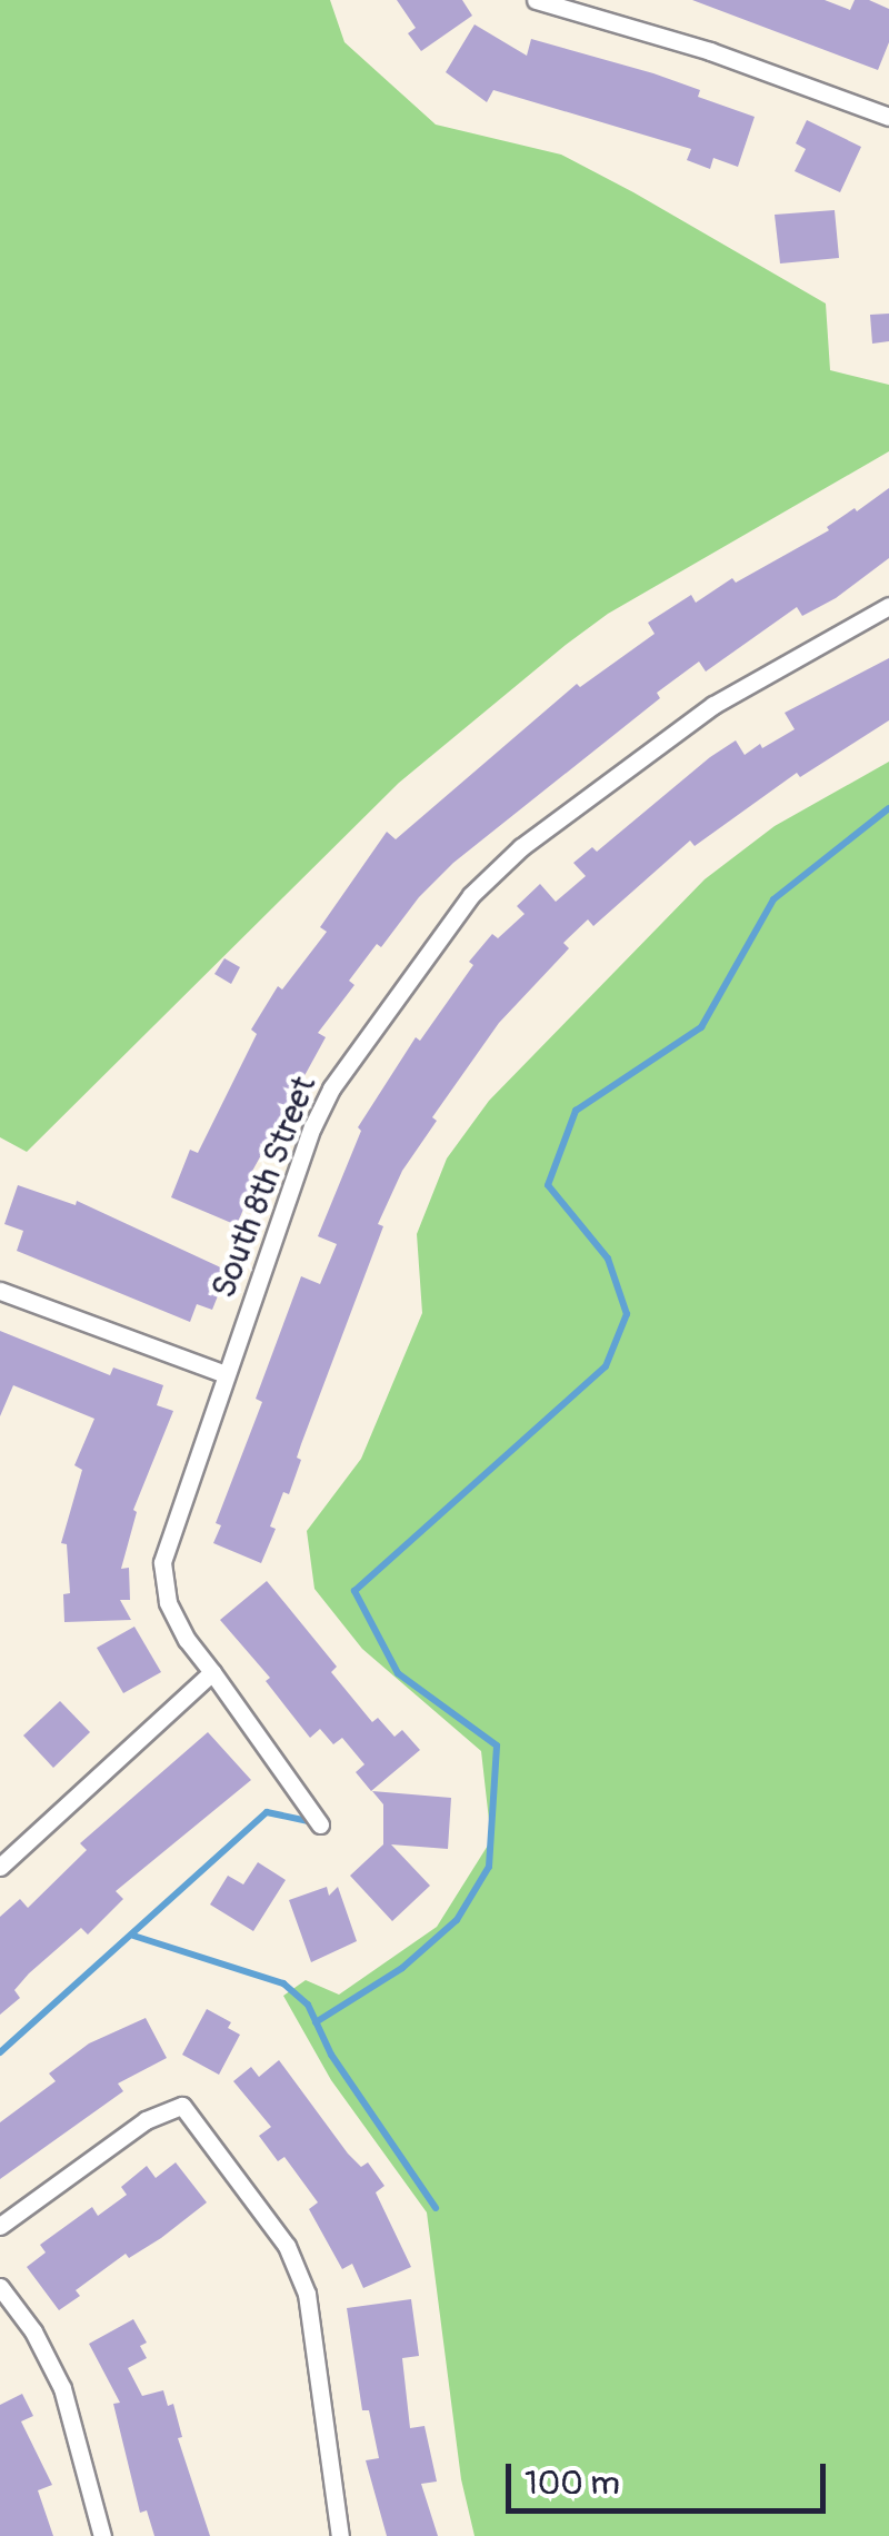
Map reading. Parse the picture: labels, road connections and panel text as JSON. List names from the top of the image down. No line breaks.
{"streets":{"street":["South 8th Street"]},"scale_bar":"100 m"}
